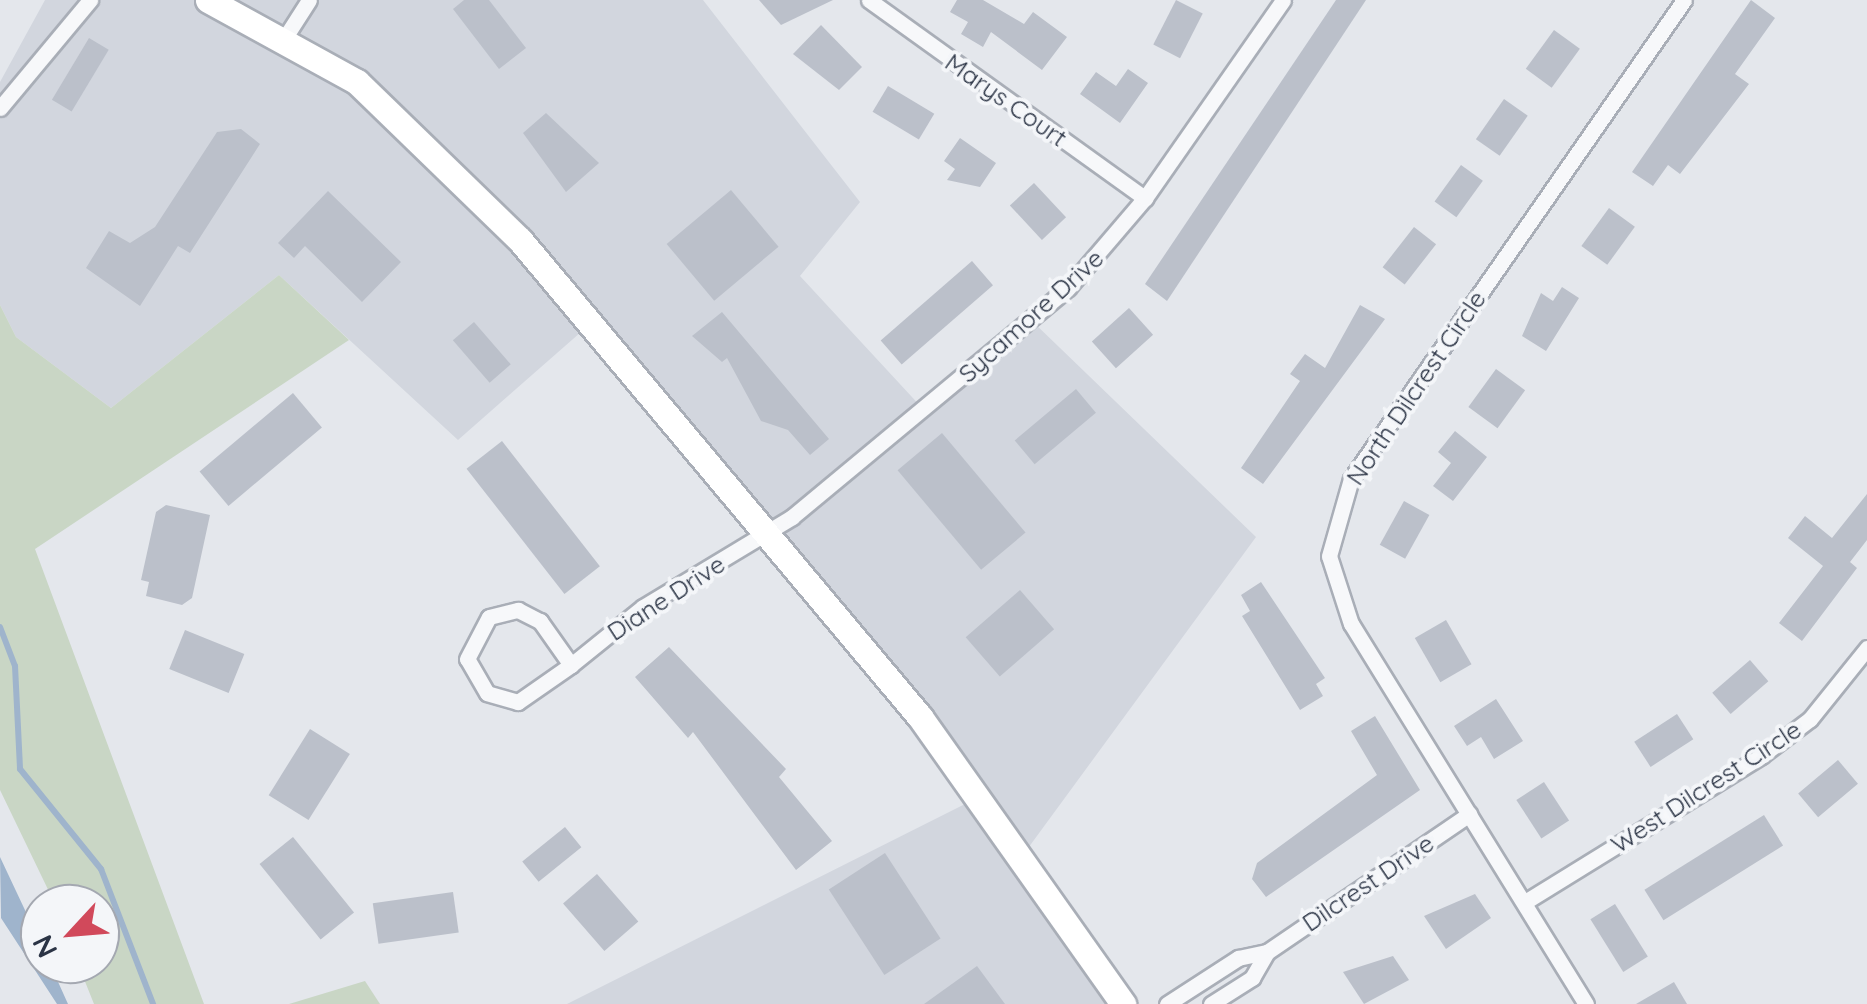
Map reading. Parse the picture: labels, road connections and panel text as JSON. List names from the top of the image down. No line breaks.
{"streets":{"street":["Marys Court","Sycamore Drive","North Dilcrest Circle","Diane Drive","West Dilcrest Circle","Dilcrest Drive"]},"crossings":[["Marys Court","Sycamore Drive"],["Sycamore Drive","Diane Drive"],["North Dilcrest Circle","West Dilcrest Circle"],["North Dilcrest Circle","Dilcrest Drive"]],"north":"bottom left"}
